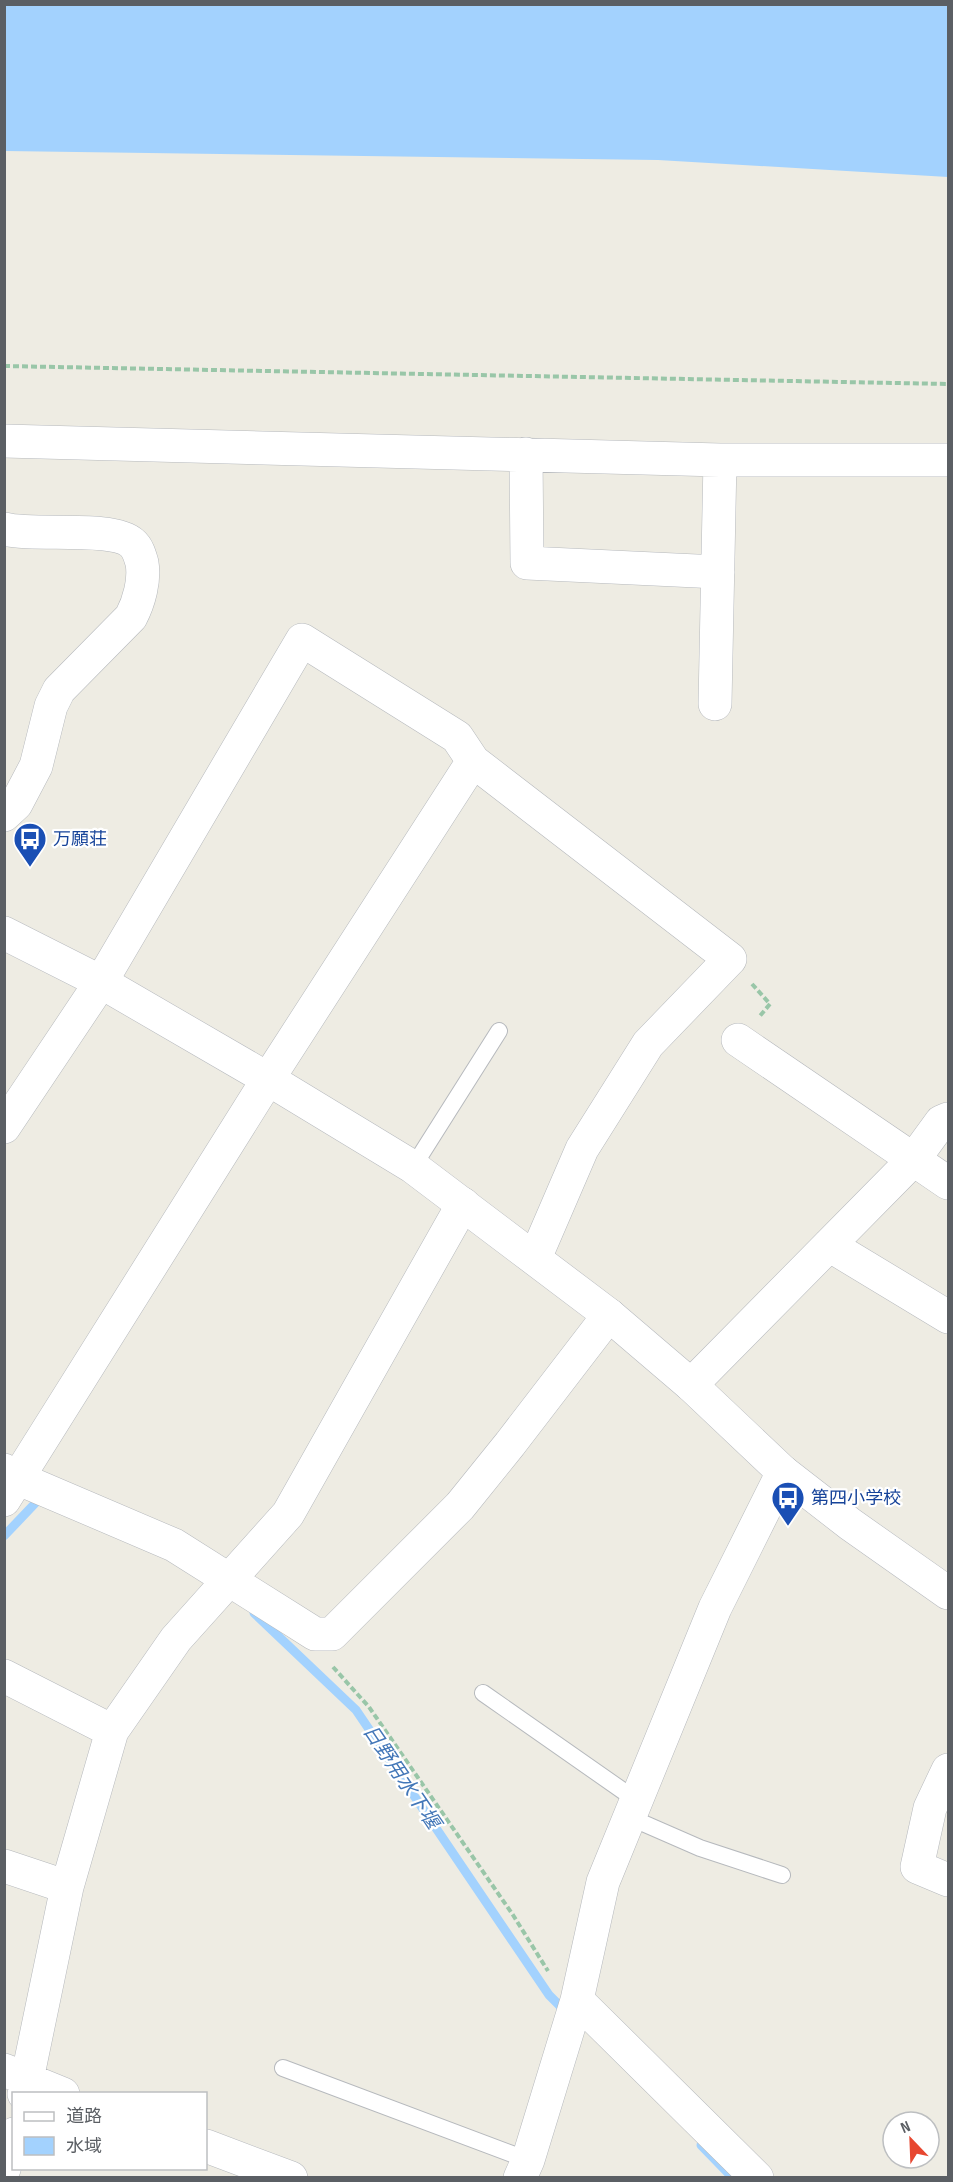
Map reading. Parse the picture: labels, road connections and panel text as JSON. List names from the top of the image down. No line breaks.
{"water":["日野用水下堰"],"places":{"bus stop":["万願荘","第四小学校"]},"legend":["道路","水域"],"north":"top left"}
